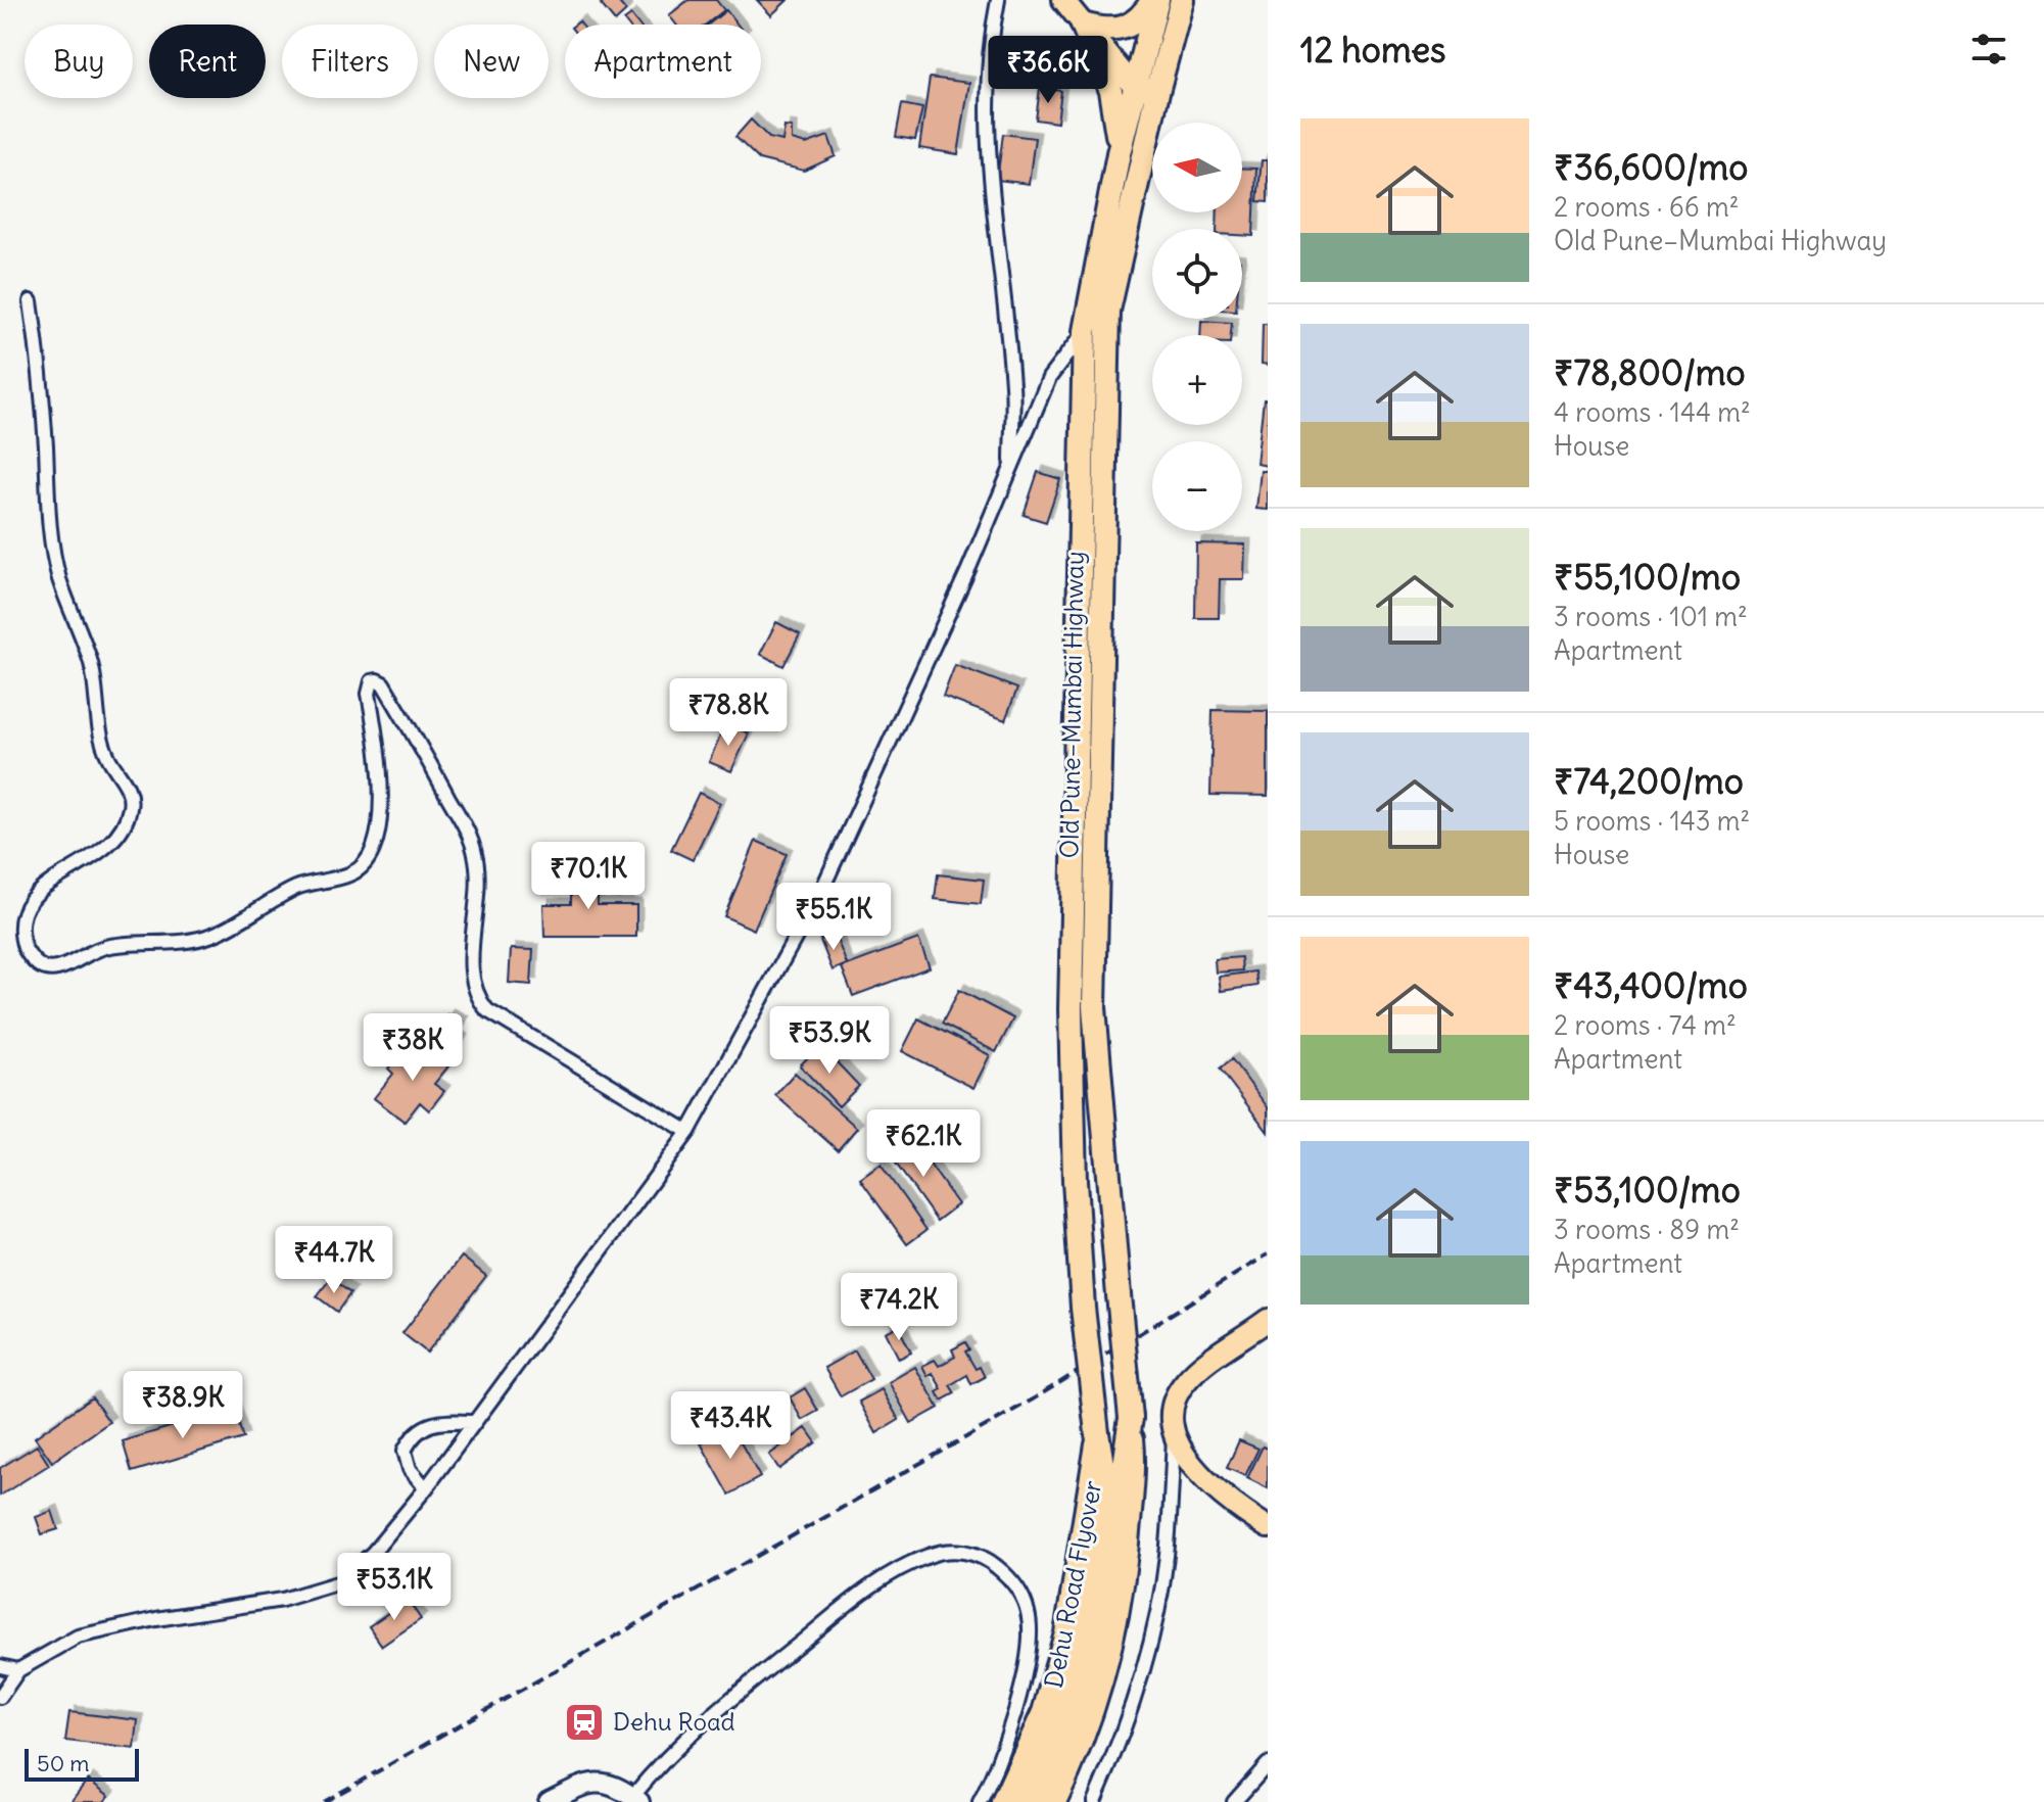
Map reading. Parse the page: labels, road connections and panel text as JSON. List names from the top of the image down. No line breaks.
{"streets":{"highway":["Old Pune–Mumbai Highway","Dehu Road Flyover"]},"crossings":[["Old Pune–Mumbai Highway","Dehu Road Flyover"]],"places":{"station":["Dehu Road"]},"scale_bar":"50 m","north":"left","page":{"heading":"12 homes","chip":["Buy","Rent","Filters","New","Apartment"],"price":["₹36.6K","₹78.8K","₹70.1K","₹55.1K","₹53.9K","₹38K","₹62.1K","₹44.7K","₹74.2K","₹38.9K","₹43.4K","₹53.1K"],"list":[{"name":"₹36,600/mo","note":"2 rooms · 66 m² · Old Pune–Mumbai Highway"},{"name":"₹78,800/mo","note":"4 rooms · 144 m² · House"},{"name":"₹55,100/mo","note":"3 rooms · 101 m² · Apartment"},{"name":"₹74,200/mo","note":"5 rooms · 143 m² · House"},{"name":"₹43,400/mo","note":"2 rooms · 74 m² · Apartment"},{"name":"₹53,100/mo","note":"3 rooms · 89 m² · Apartment"}],"map_buttons":["+","−"],"scale":"50 m"}}
